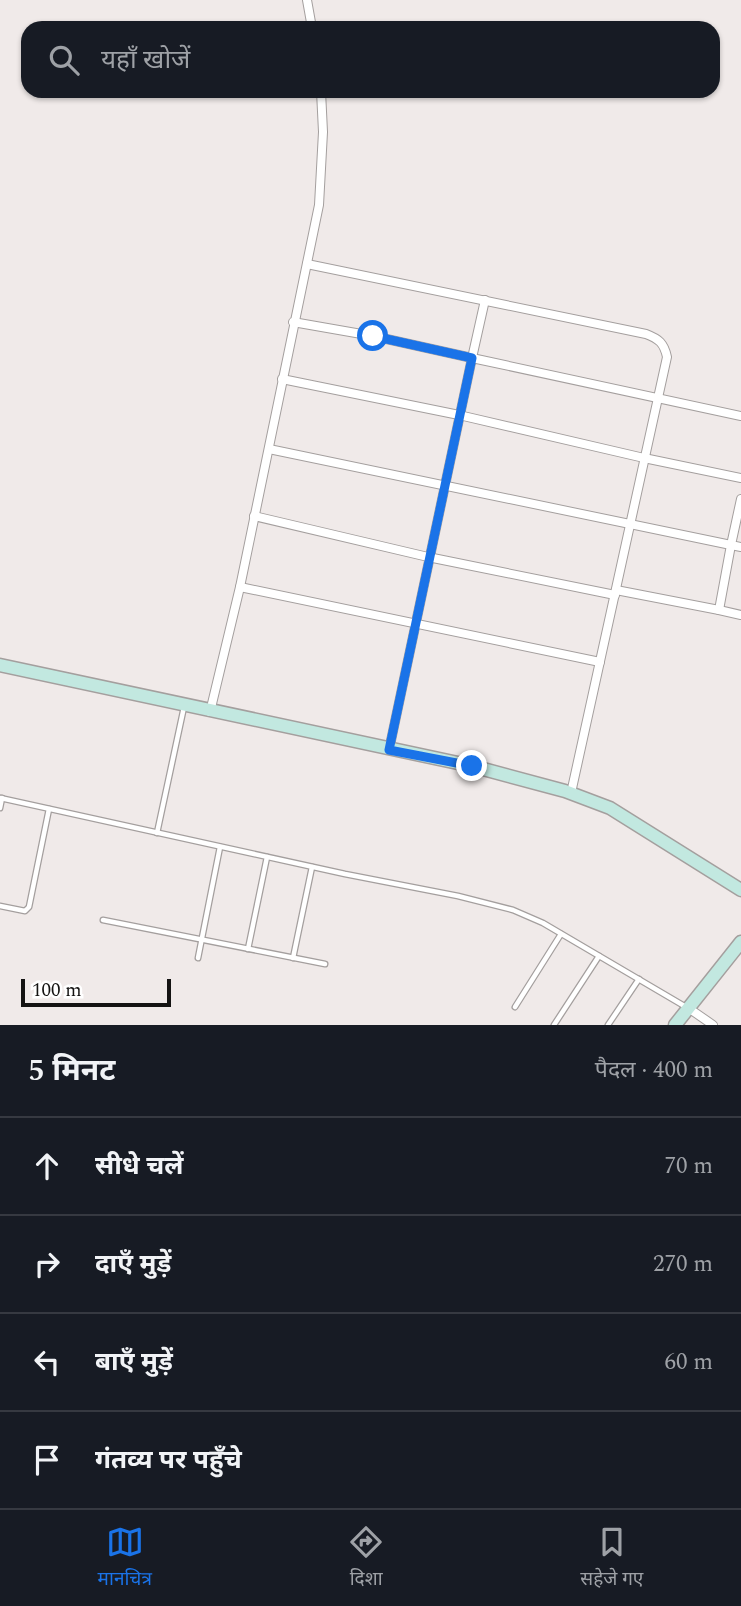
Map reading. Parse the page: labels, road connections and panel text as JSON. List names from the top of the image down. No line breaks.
{"scale_bar":"100 m","page":{"search":"यहाँ खोजें","scale":"100 m","heading":["5 मिनट","पैदल · 400 m"],"list":[["सीधे चलें","70 m"],["दाएँ मुड़ें","270 m"],["बाएँ मुड़ें","60 m"],"गंतव्य पर पहुँचे"],"nav":["मानचित्र","दिशा","सहेजे गए"]}}
